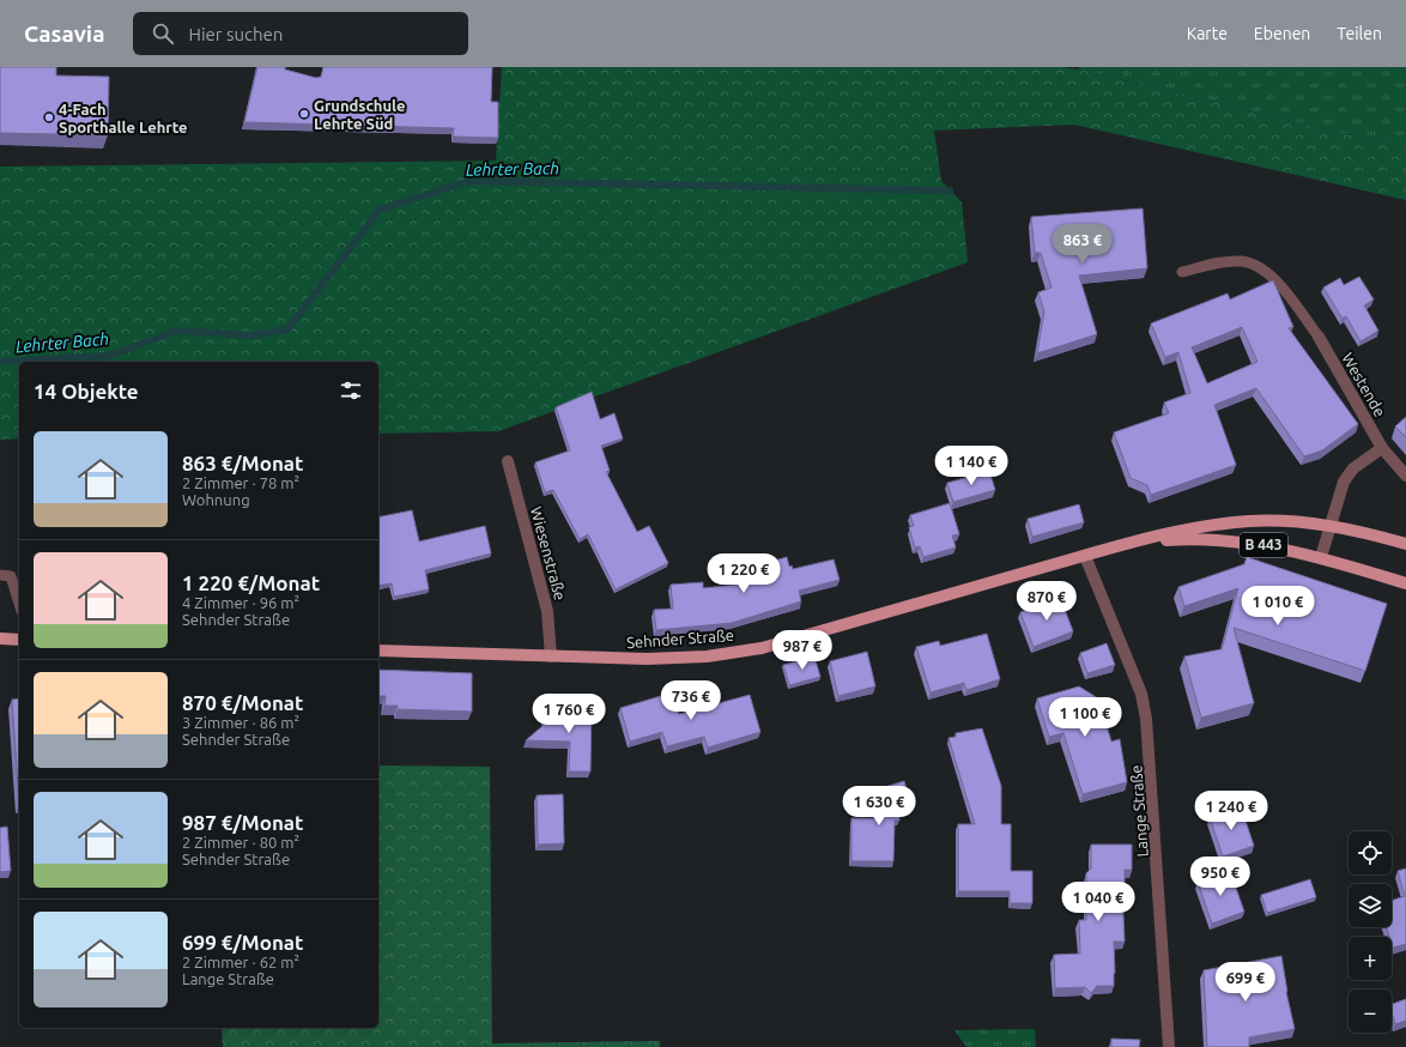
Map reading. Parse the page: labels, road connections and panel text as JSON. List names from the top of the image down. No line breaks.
{"streets":{"main road":["B 443","Sehnder Straße"],"street":["Westende","Wiesenstraße","Lange Straße"]},"crossings":[["Wiesenstraße","Sehnder Straße"],["Sehnder Straße","Lange Straße"]],"water":["Lehrter Bach"],"places":["Grundschule Lehrte Süd","4-Fach Sporthalle Lehrte"],"page":{"header":"Casavia","search":"Hier suchen","nav":["Karte","Ebenen","Teilen"],"price":["863 €","1 140 €","1 220 €","870 €","1 010 €","987 €","736 €","1 760 €","1 100 €","1 630 €","1 240 €","950 €","1 040 €","699 €"],"heading":"14 Objekte","list":[{"name":"863 €/Monat","note":"2 Zimmer · 78 m² · Wohnung"},{"name":"1 220 €/Monat","note":"4 Zimmer · 96 m² · Sehnder Straße"},{"name":"870 €/Monat","note":"3 Zimmer · 86 m² · Sehnder Straße"},{"name":"987 €/Monat","note":"2 Zimmer · 80 m² · Sehnder Straße"},{"name":"699 €/Monat","note":"2 Zimmer · 62 m² · Lange Straße"}],"map_buttons":["+","−"]}}
